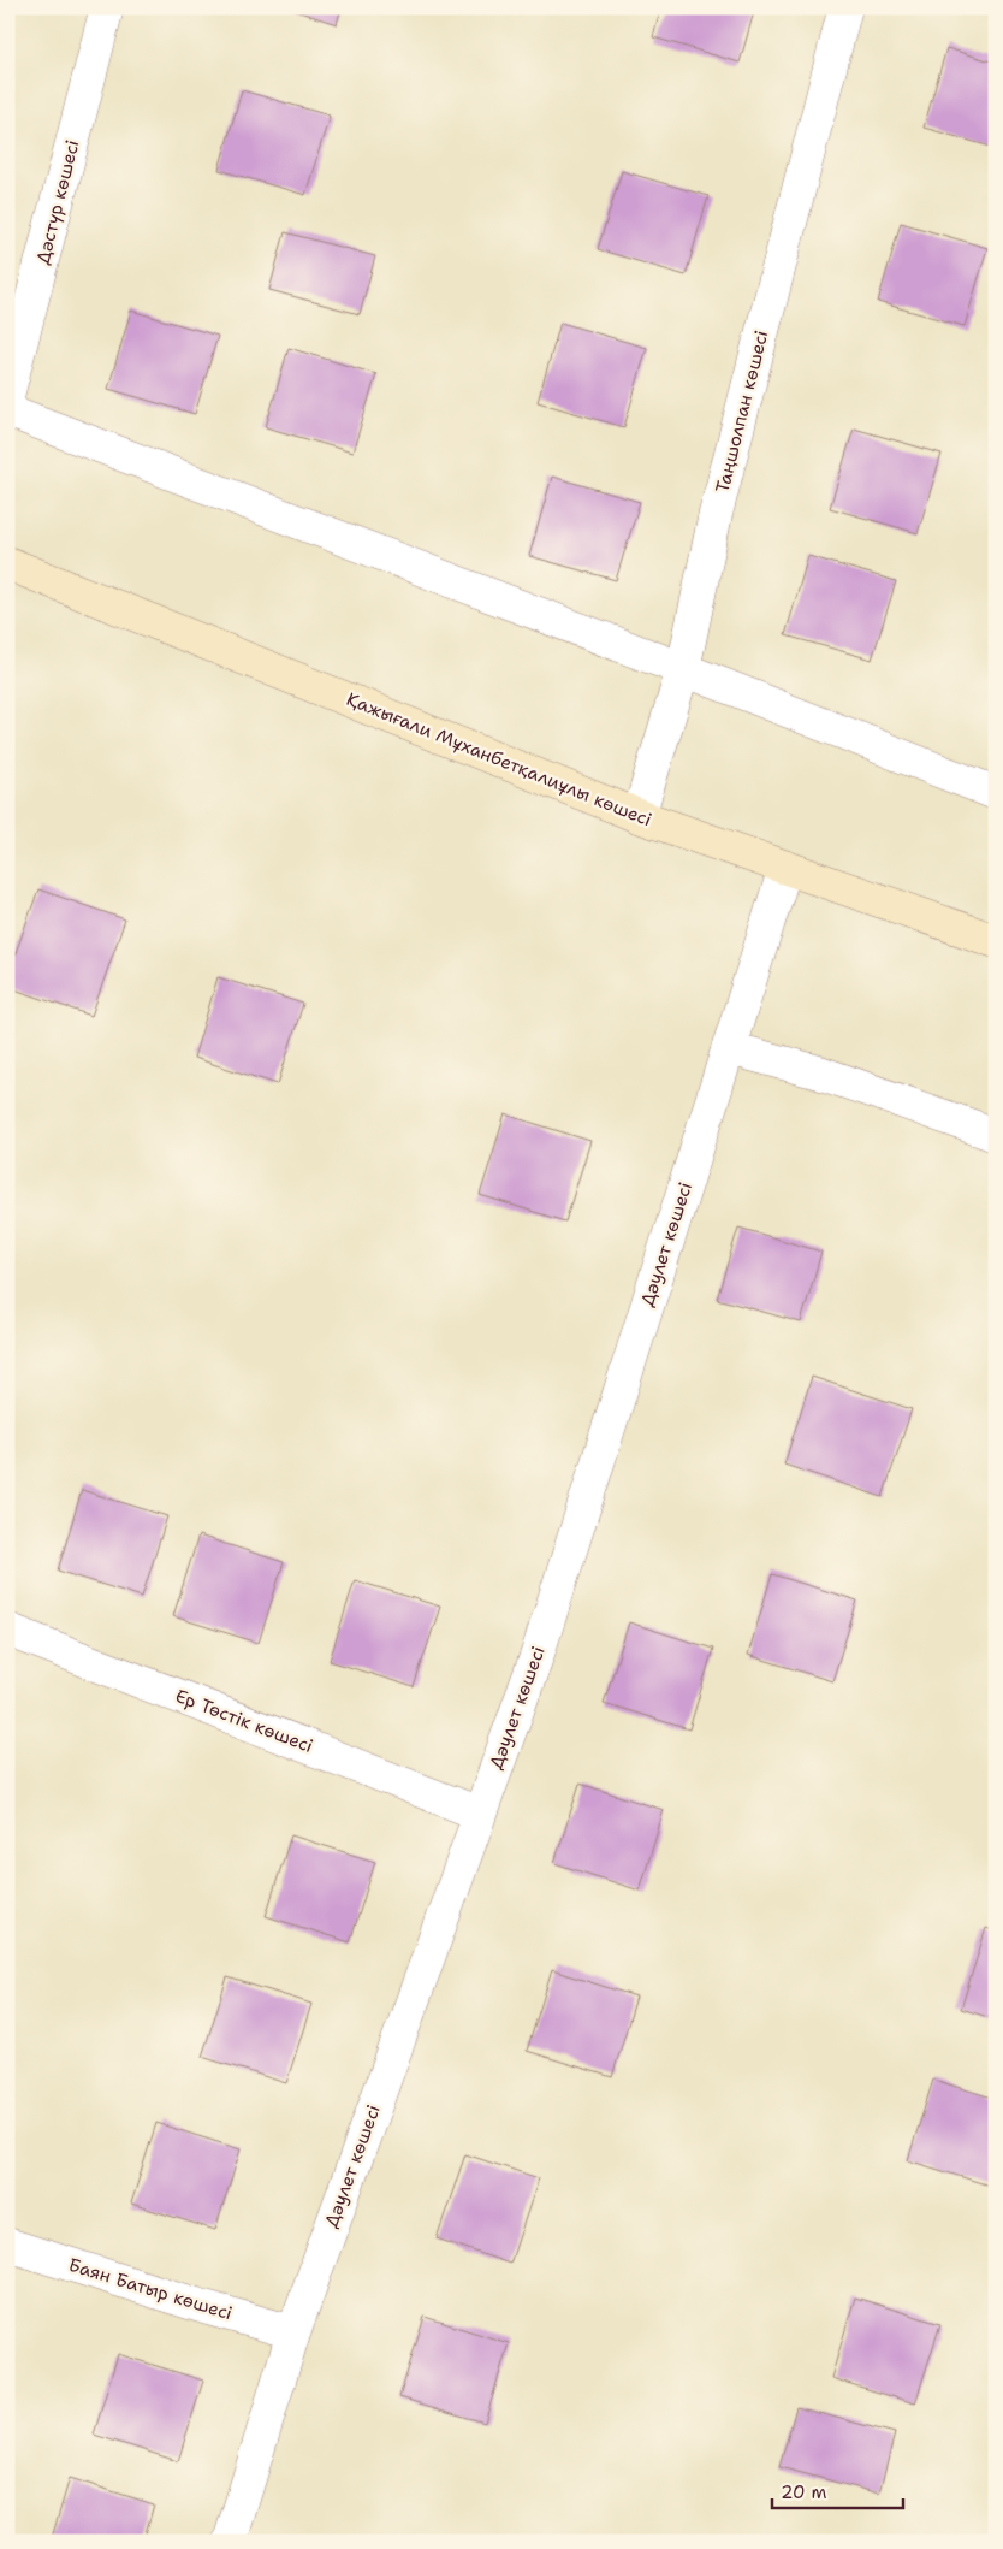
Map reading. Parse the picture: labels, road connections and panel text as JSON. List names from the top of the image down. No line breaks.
{"streets":{"street":["Дәстүр көшесі","Таңшолпан көшесі","Қажығали Мұханбетқалиұлы көшесі","Дәулет көшесі","Ер Төстік көшесі","Баян Батыр көшесі"]},"crossings":[["Таңшолпан көшесі","Қажығали Мұханбетқалиұлы көшесі"],["Қажығали Мұханбетқалиұлы көшесі","Дәулет көшесі"],["Дәулет көшесі","Ер Төстік көшесі"],["Дәулет көшесі","Баян Батыр көшесі"]],"scale_bar":"20 m"}
